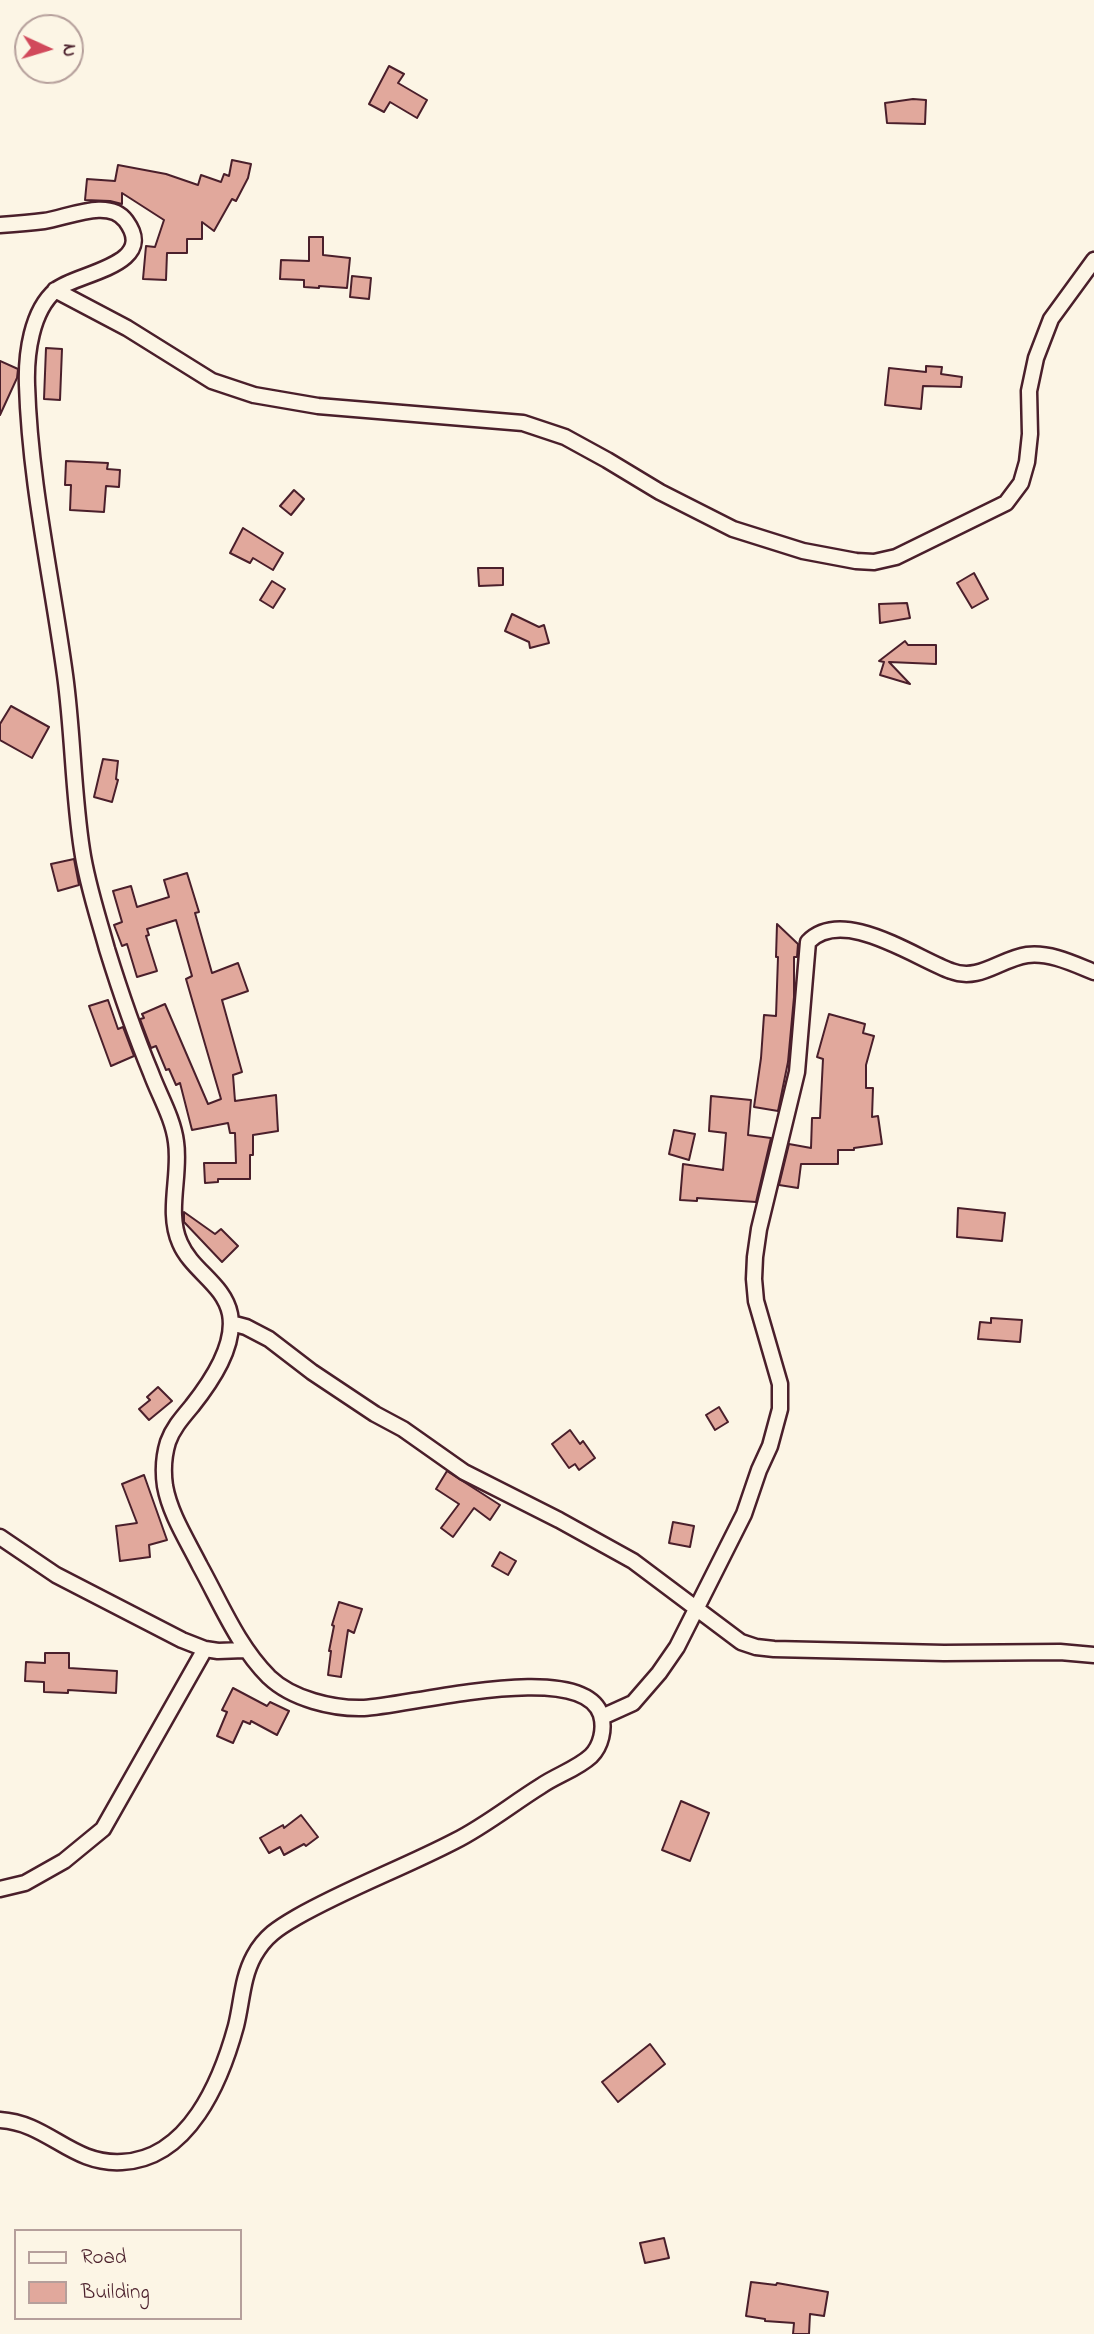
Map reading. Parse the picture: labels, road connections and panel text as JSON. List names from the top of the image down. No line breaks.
{"legend":["Road","Building"],"north":"right"}
